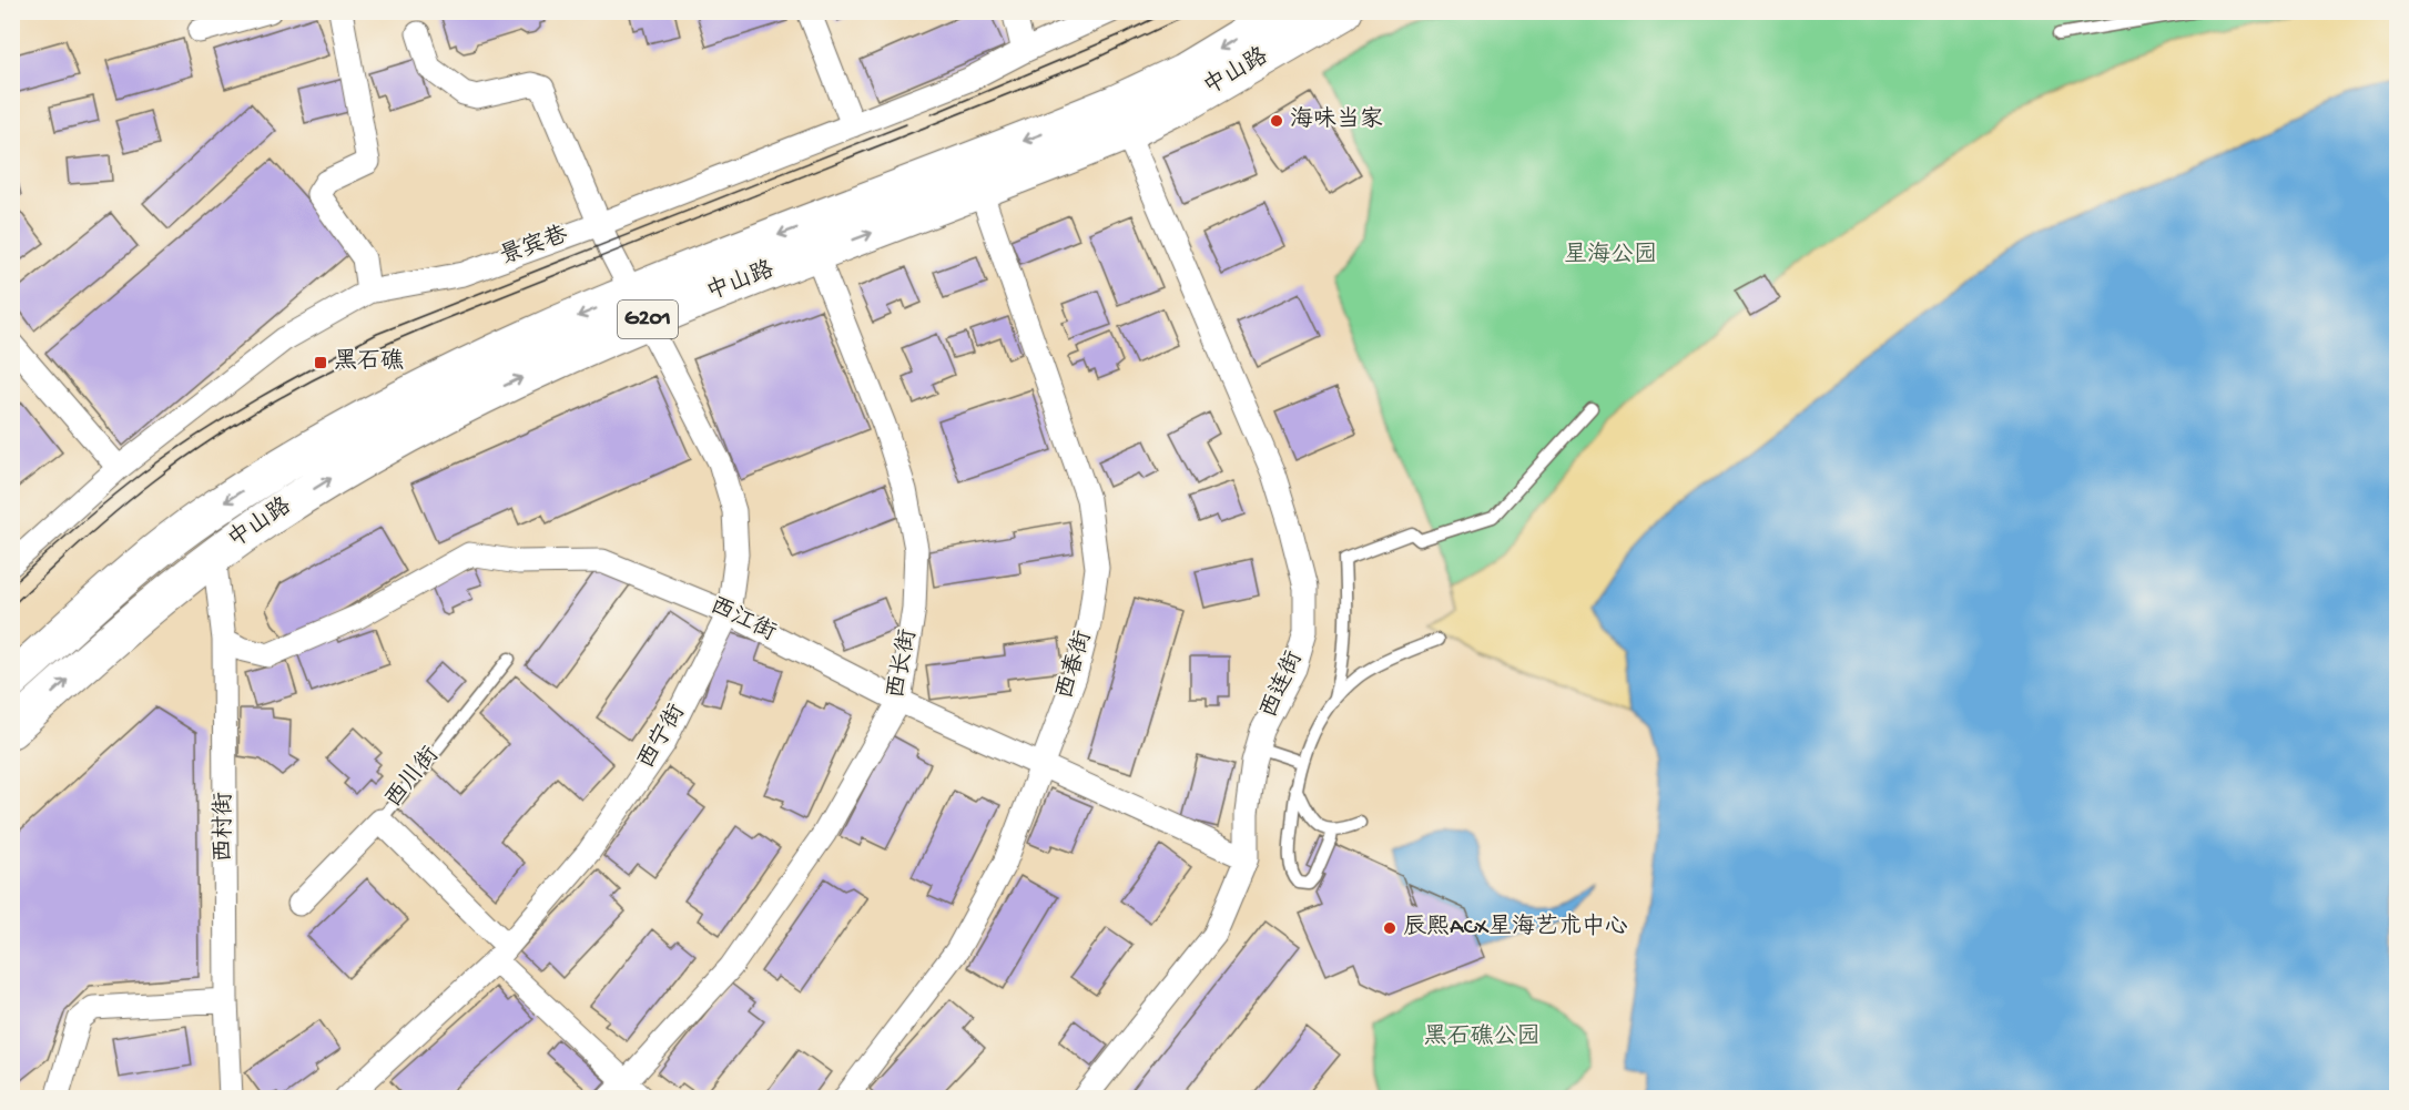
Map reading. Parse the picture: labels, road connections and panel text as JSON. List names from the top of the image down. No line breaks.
{"streets":{"highway":["中山路","G201"],"street":["景宾巷","西江街","西长街","西春街","西连街","西宁街","西川街","西村街"]},"crossings":[["中山路","西长街"],["中山路","西春街"],["中山路","西连街"],["中山路","西宁街"],["中山路","西村街"],["景宾巷","西宁街"],["西江街","西长街"],["西江街","西春街"],["西江街","西连街"],["西江街","西宁街"],["西江街","西村街"],["西长街","西川街"],["西宁街","西川街"]],"parks":["星海公园","黑石礁公园"],"places":{"other":["海味当家","辰熙ACX星海艺术中心"],"transit":["黑石礁"]}}
